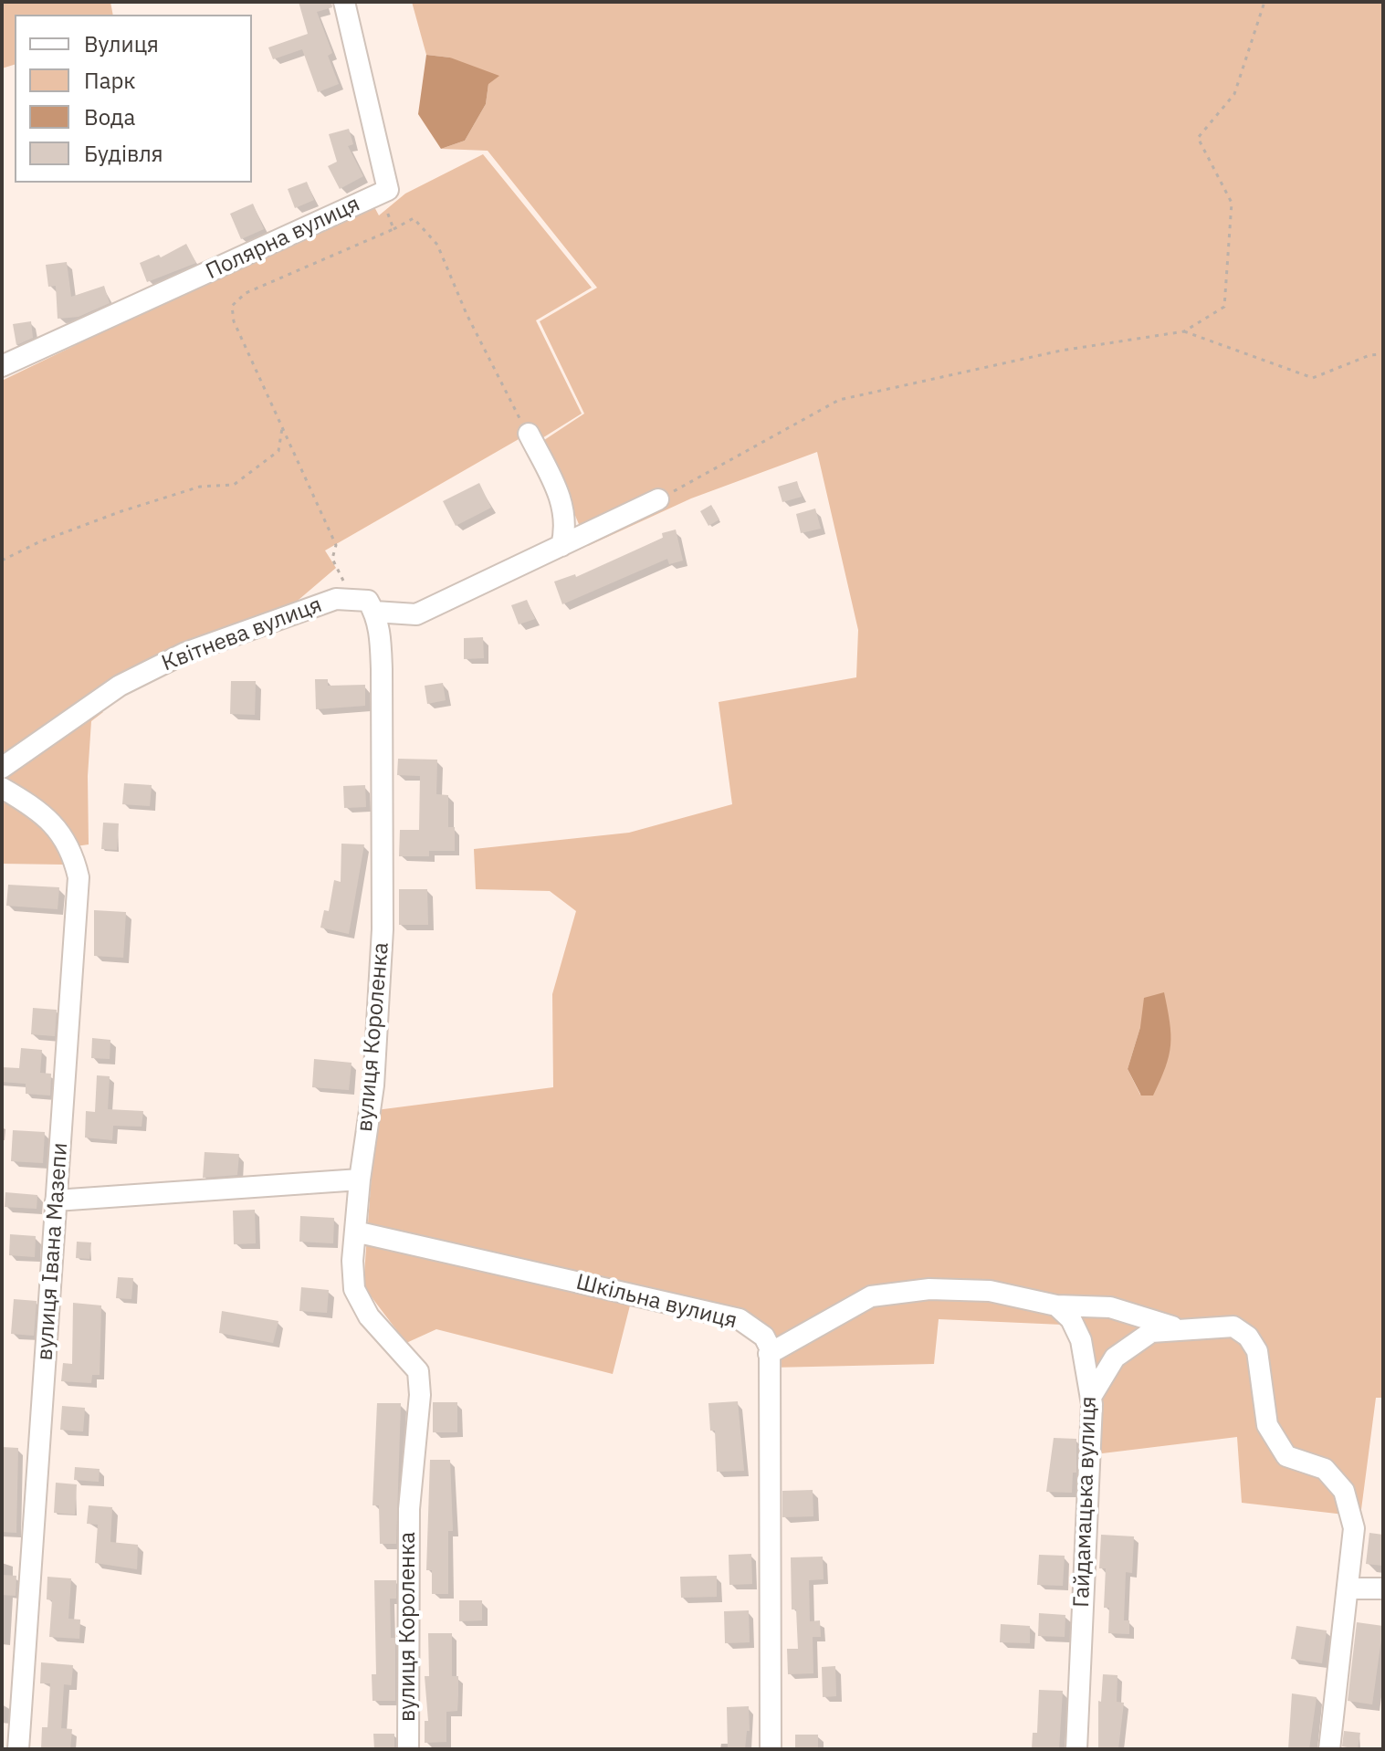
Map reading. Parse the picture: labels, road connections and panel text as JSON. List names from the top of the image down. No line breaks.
{"streets":{"street":["Полярна вулиця","Квітнева вулиця","вулиця Короленка","вулиця Івана Мазепи","Шкільна вулиця","Гайдамацька вулиця"]},"crossings":[["Квітнева вулиця","вулиця Короленка"],["вулиця Короленка","Шкільна вулиця"]],"legend":["Вулиця","Парк","Вода","Будівля"]}
